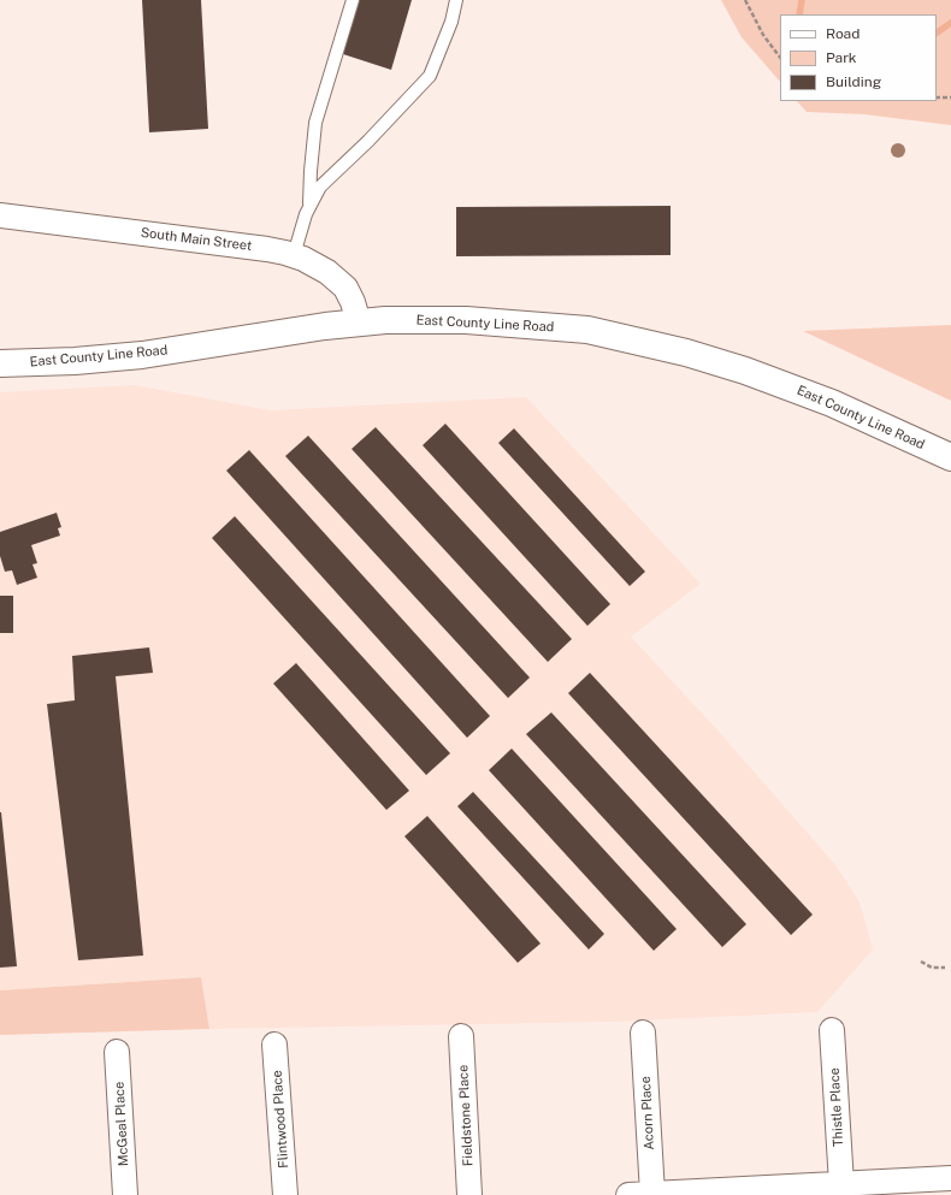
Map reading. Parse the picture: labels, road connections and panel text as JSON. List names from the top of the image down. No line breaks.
{"streets":{"main road":["East County Line Road"],"street":["South Main Street","Thistle Place","Acorn Place","Fieldstone Place","Flintwood Place","McGeal Place"]},"crossings":[["South Main Street","East County Line Road"]],"legend":["Road","Park","Building"]}
